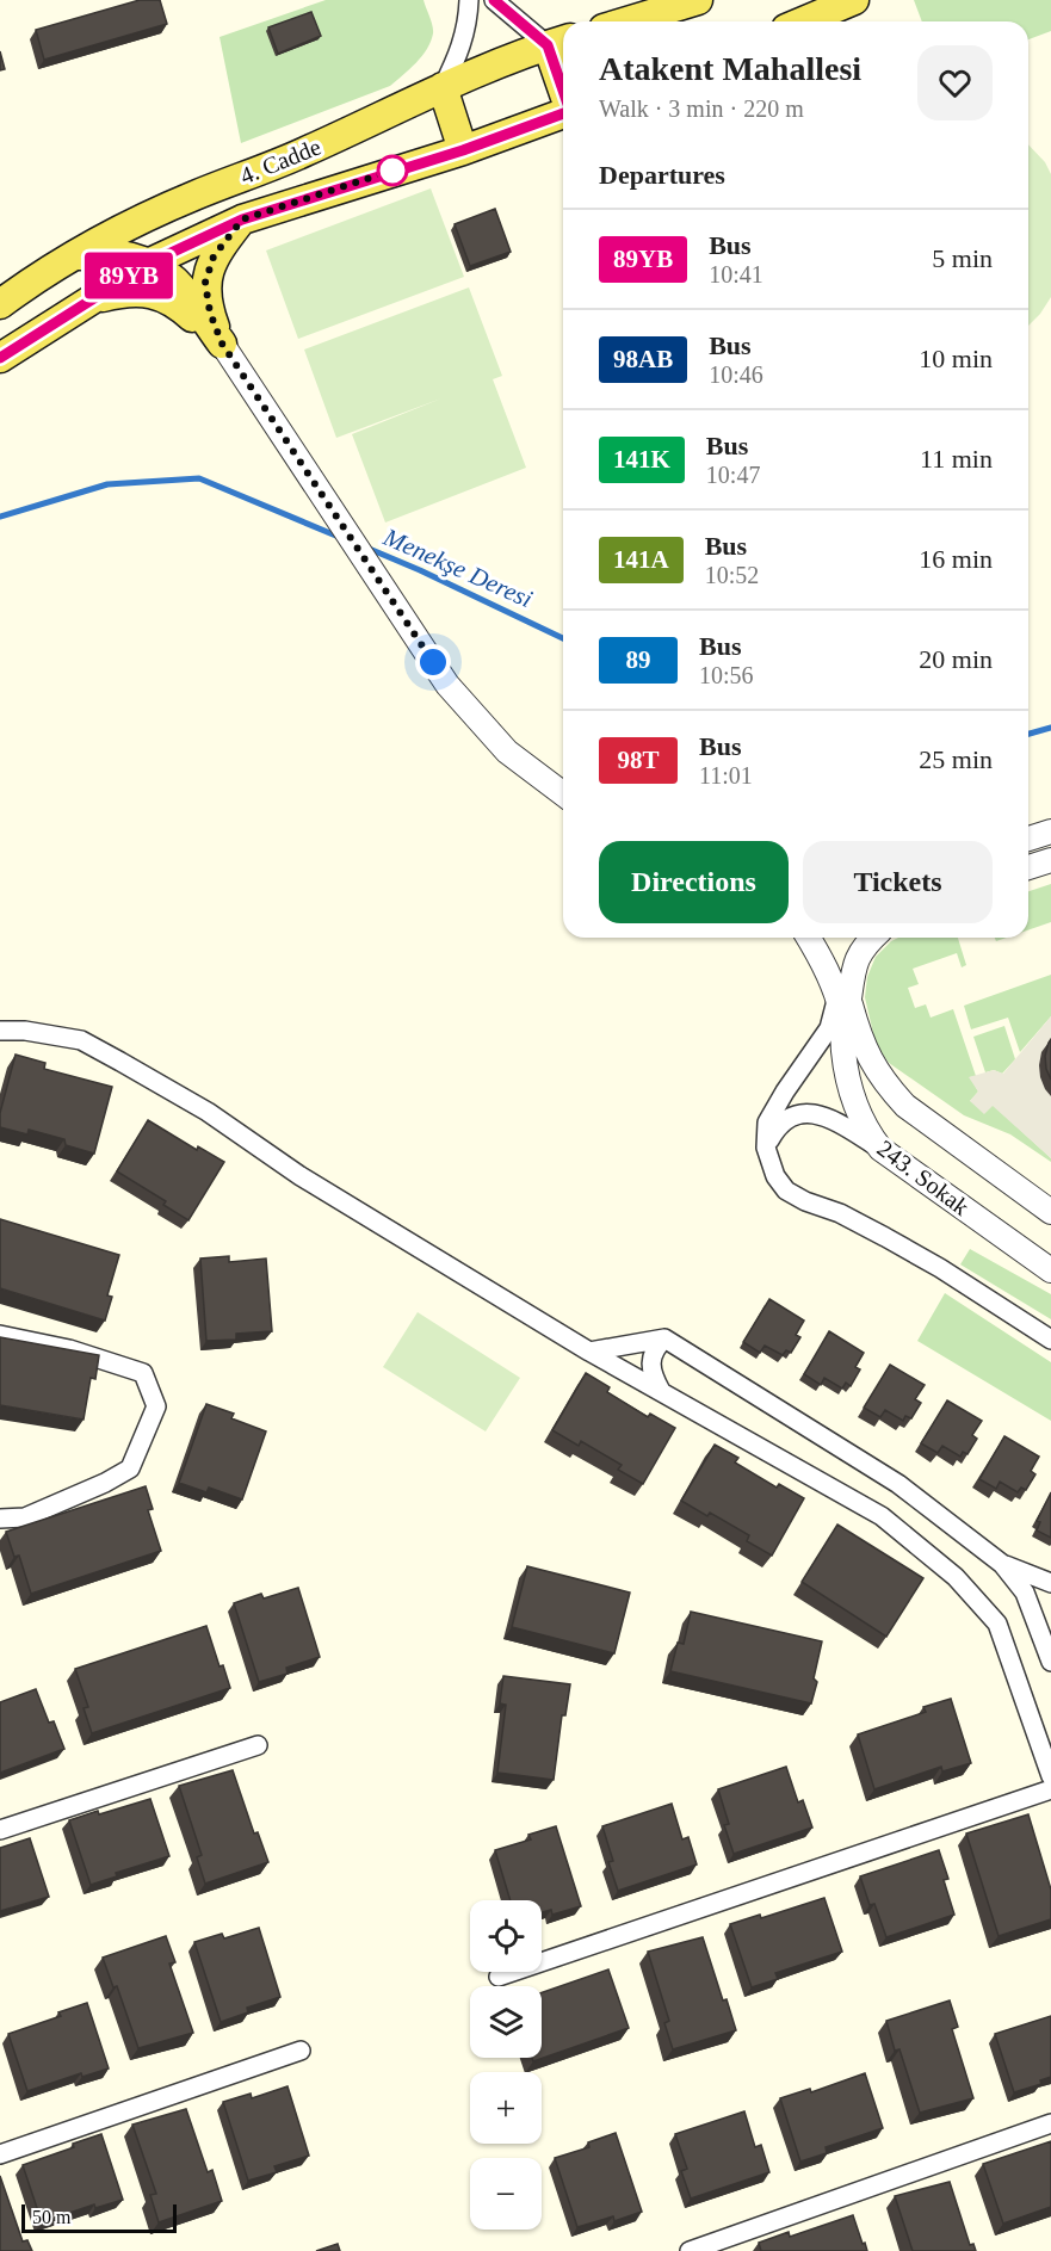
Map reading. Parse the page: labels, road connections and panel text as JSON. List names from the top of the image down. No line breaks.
{"streets":{"main road":["4. Cadde"],"street":["243. Sokak"]},"water":["Menekşe Deresi"],"lines":["bus line 89YB"],"scale_bar":"50 m","page":{"on_map":"89YB","heading":[["Atakent Mahallesi","Walk · 3 min · 220 m"],"Departures"],"list":[{"mark":"89YB","name":"Bus","note":"10:41","value":"5 min"},{"mark":"98AB","name":"Bus","note":"10:46","value":"10 min"},{"mark":"141K","name":"Bus","note":"10:47","value":"11 min"},{"mark":"141A","name":"Bus","note":"10:52","value":"16 min"},{"mark":"89","name":"Bus","note":"10:56","value":"20 min"},{"mark":"98T","name":"Bus","note":"11:01","value":"25 min"}],"buttons":["Directions","Tickets"],"map_buttons":["+","−"],"scale":"50 m"}}
